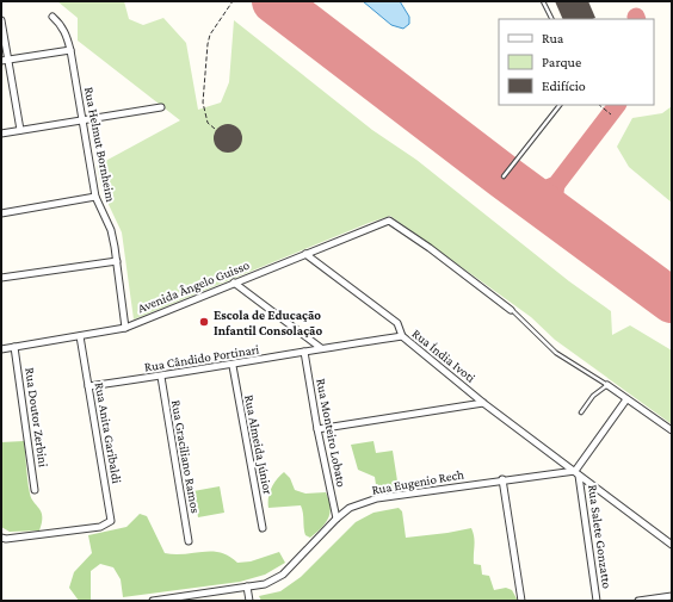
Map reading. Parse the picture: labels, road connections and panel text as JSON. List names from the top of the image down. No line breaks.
{"streets":{"street":["Rua Helmut Bornheim","Avenida Ângelo Guisso","Rua Índia Ivoti","Rua Cândido Portinari","Rua Doutor Zerbini","Rua Anita Garibaldi","Rua Monteiro Lobato","Rua Almeida Júnior","Rua Graciliano Ramos","Rua Eugenio Rech","Rua Salete Gonzatto"]},"crossings":[["Rua Helmut Bornheim","Avenida Ângelo Guisso"],["Avenida Ângelo Guisso","Rua Índia Ivoti"],["Avenida Ângelo Guisso","Rua Doutor Zerbini"],["Avenida Ângelo Guisso","Rua Anita Garibaldi"],["Rua Índia Ivoti","Rua Cândido Portinari"],["Rua Índia Ivoti","Rua Eugenio Rech"],["Rua Índia Ivoti","Rua Salete Gonzatto"],["Rua Cândido Portinari","Rua Anita Garibaldi"],["Rua Cândido Portinari","Rua Monteiro Lobato"],["Rua Cândido Portinari","Rua Almeida Júnior"],["Rua Cândido Portinari","Rua Graciliano Ramos"],["Rua Monteiro Lobato","Rua Eugenio Rech"],["Rua Eugenio Rech","Rua Salete Gonzatto"]],"places":["Escola de Educação Infantil Consolação"],"legend":["Rua","Parque","Edifício"]}
